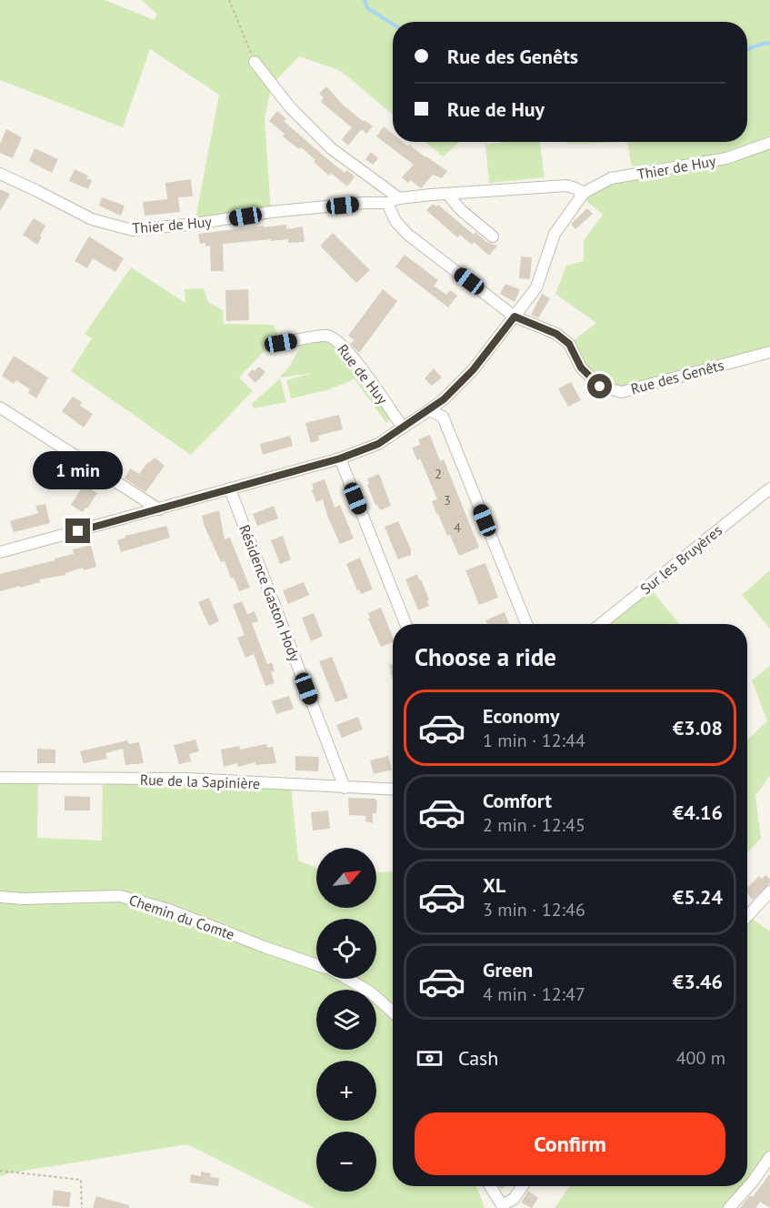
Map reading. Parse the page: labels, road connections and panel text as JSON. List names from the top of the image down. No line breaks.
{"streets":{"street":["Thier de Huy","Rue de Huy","Rue des Genêts","Sur les Bruyères","Résidence Gaston Hody","Rue de la Sapinière","Chemin du Comte"]},"crossings":[["Thier de Huy","Rue des Genêts"],["Résidence Gaston Hody","Rue de la Sapinière"]],"house_numbers":["2","3","4"],"north":"top right","page":{"banner":["Rue des Genêts","Rue de Huy"],"bubble":"1 min","heading":"Choose a ride","list":[{"name":"Economy","note":"1 min · 12:44","value":"€3.08"},{"name":"Comfort","note":"2 min · 12:45","value":"€4.16"},{"name":"XL","note":"3 min · 12:46","value":"€5.24"},{"name":"Green","note":"4 min · 12:47","value":"€3.46"}],"map_buttons":["+","−"],"pay":["Cash","400 m"],"buttons":"Confirm"}}
